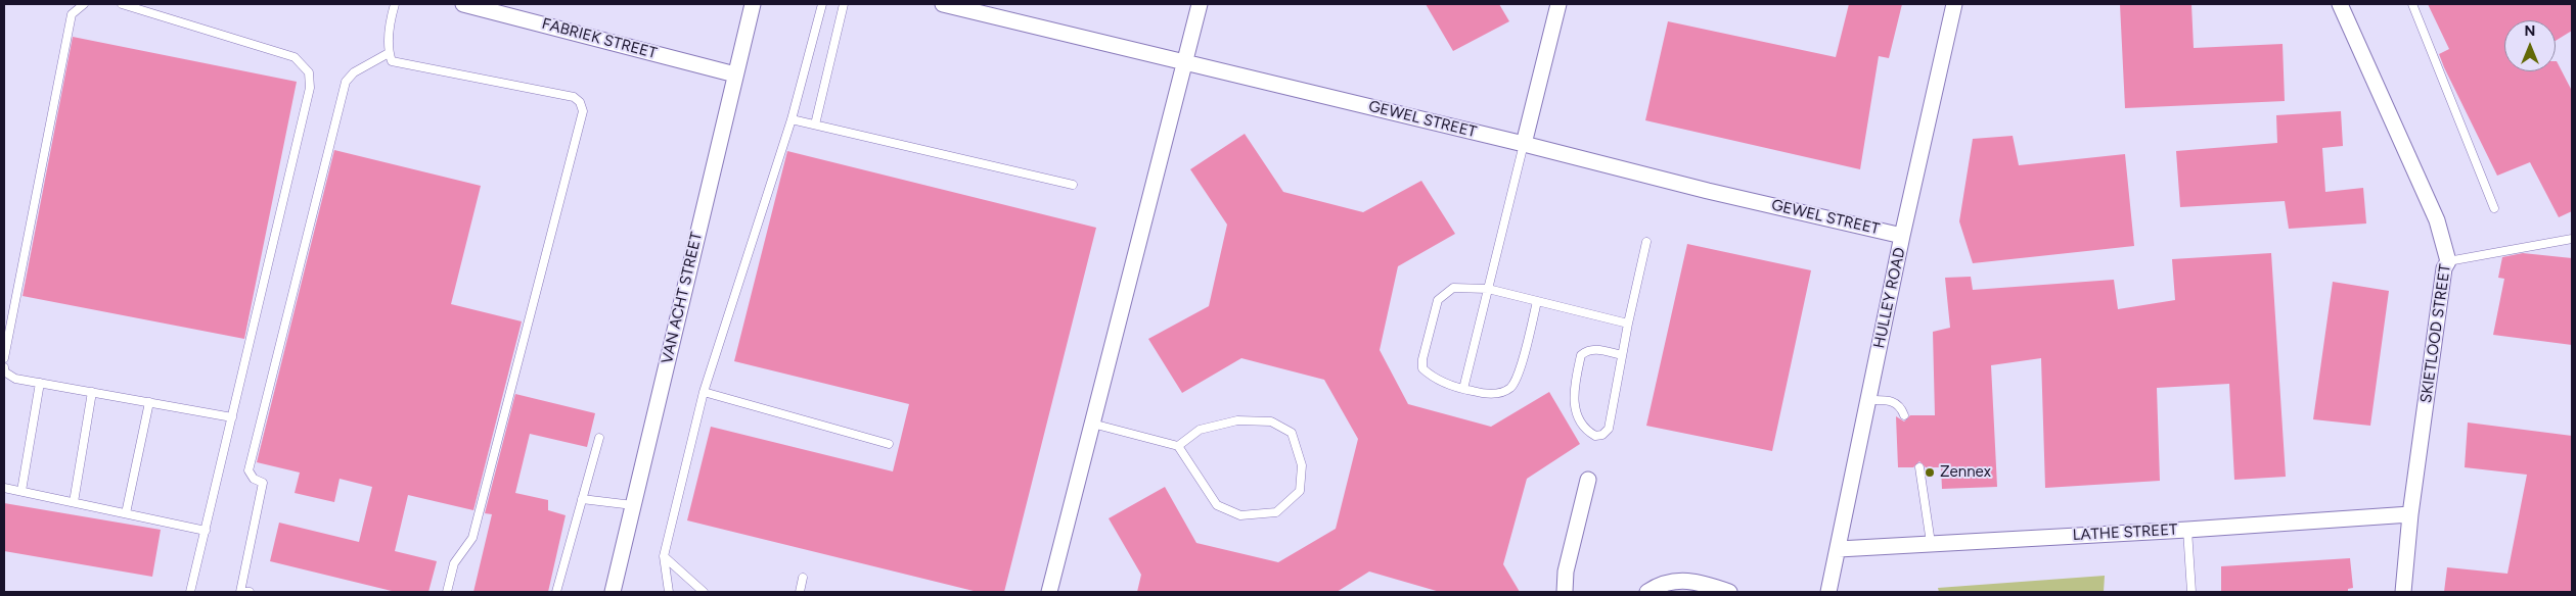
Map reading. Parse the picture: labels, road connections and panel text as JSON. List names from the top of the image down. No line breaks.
{"streets":{"street":["FABRIEK STREET","GEWEL STREET","VAN ACHT STREET","HULLEY ROAD","SKIETLOOD STREET","LATHE STREET"]},"crossings":[["FABRIEK STREET","VAN ACHT STREET"],["GEWEL STREET","HULLEY ROAD"],["HULLEY ROAD","LATHE STREET"],["SKIETLOOD STREET","LATHE STREET"]],"places":["Zennex"],"north":"top"}
